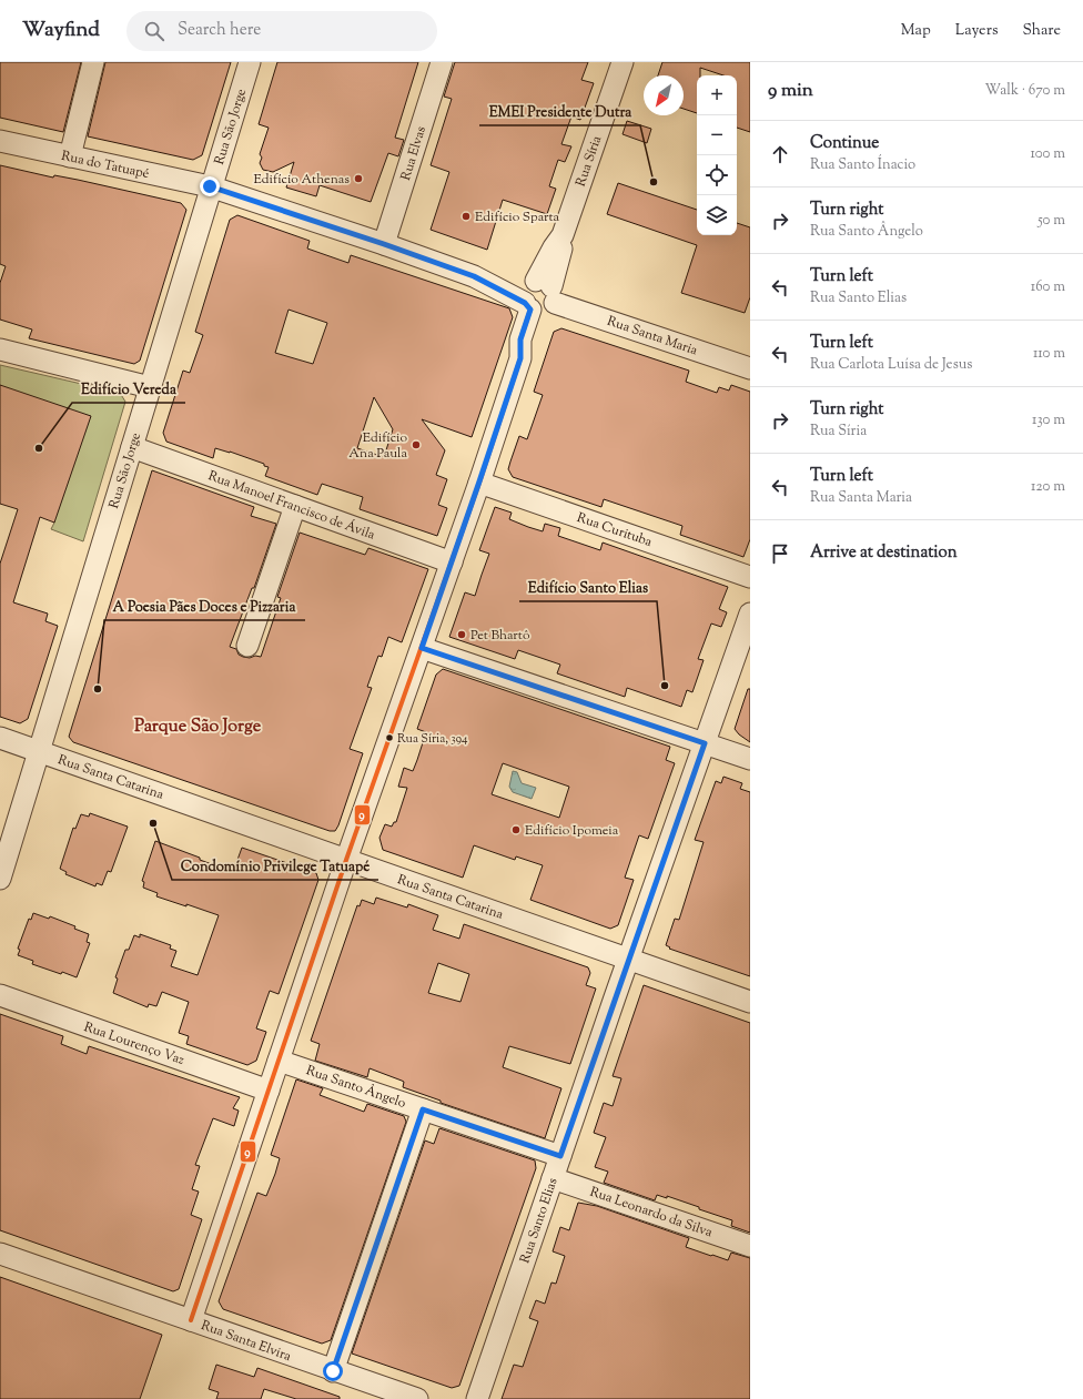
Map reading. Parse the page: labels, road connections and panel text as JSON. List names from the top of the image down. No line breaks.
{"streets":{"street":["Rua São Jorge","Rua Elvas","Rua Síria","Rua do Tatuapé","Rua Santa Maria","Rua Manoel Francisco de Ávila","Rua Curituba","Rua Santa Catarina","Rua Lourenço Vaz","Rua Santo Ângelo","Rua Leonardo da Silva","Rua Santo Elias","Rua Santa Elvira"]},"crossings":[["Rua São Jorge","Rua do Tatuapé"],["Rua São Jorge","Rua Santa Maria"],["Rua São Jorge","Rua Manoel Francisco de Ávila"],["Rua São Jorge","Rua Santa Catarina"],["Rua Elvas","Rua Santa Maria"],["Rua Síria","Rua Santa Maria"],["Rua Síria","Rua Manoel Francisco de Ávila"],["Rua Síria","Rua Curituba"],["Rua Síria","Rua Santa Catarina"],["Rua Síria","Rua Lourenço Vaz"],["Rua Síria","Rua Santo Ângelo"],["Rua Síria","Rua Santa Elvira"],["Rua do Tatuapé","Rua Santa Maria"],["Rua Santa Catarina","Rua Santo Elias"],["Rua Santo Ângelo","Rua Santo Elias"],["Rua Leonardo da Silva","Rua Santo Elias"]],"districts":["Parque São Jorge"],"places":["Edifício Athenas","EMEI Presidente Dutra","Edifício Sparta","Edifício Ana Paula","Edifício Vereda","Pet Bhartô","Edifício Santo Elias","A Poesia Pães Doces e Pizzaria","Rua Síria, 394","Condomínio Privilege Tatuapé","Edifício Ipomeia"],"lines":["transit line 9"],"north":"bottom left","page":{"header":"Wayfind","search":"Search here","nav":["Map","Layers","Share"],"heading":["9 min","Walk · 670 m"],"map_buttons":["+","−"],"list":[["Continue","Rua Santo Ínacio","100 m"],["Turn right","Rua Santo Ângelo","50 m"],["Turn left","Rua Santo Elias","160 m"],["Turn left","Rua Carlota Luísa de Jesus","110 m"],["Turn right","Rua Síria","130 m"],["Turn left","Rua Santa Maria","120 m"],"Arrive at destination"]}}
